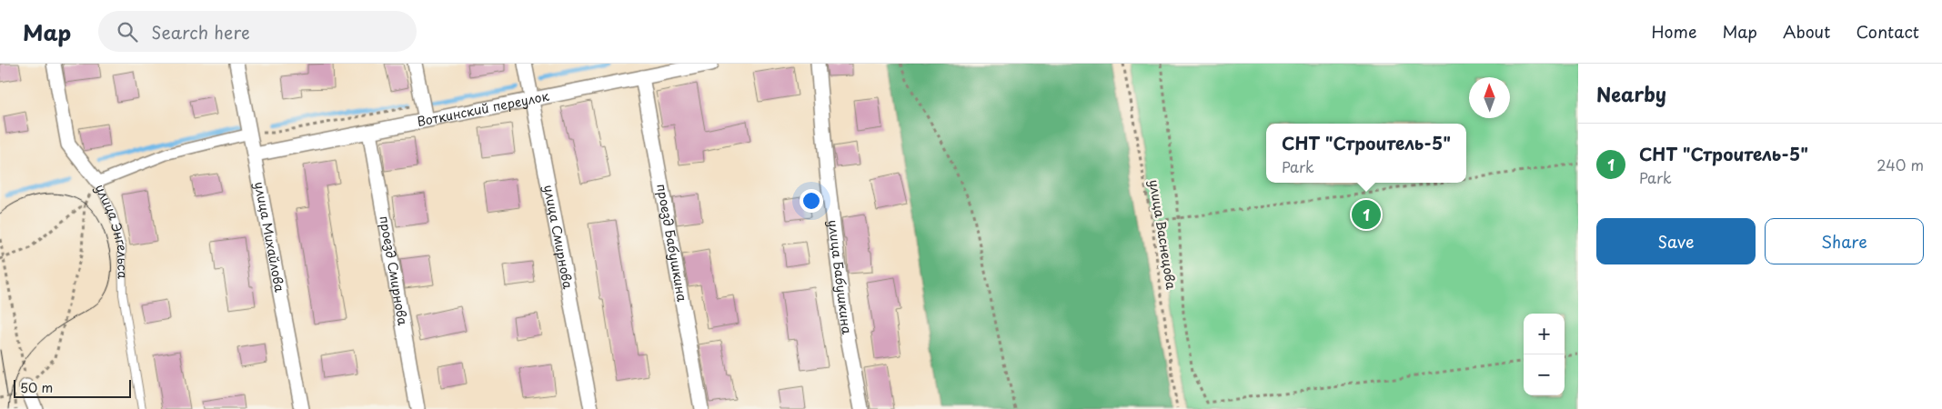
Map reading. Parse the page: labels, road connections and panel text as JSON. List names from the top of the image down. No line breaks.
{"streets":{"street":["Воткинский переулок","улица Энгельса","улица Михайлова","улица Смирнова","проезд Бабушкина","проезд Смирнова","улица Бабушкина"],"path":["улица Васнецова"]},"crossings":[["Воткинский переулок","улица Михайлова"],["Воткинский переулок","улица Смирнова"],["Воткинский переулок","проезд Бабушкина"],["Воткинский переулок","проезд Смирнова"]],"scale_bar":"50 m","north":"top","page":{"header":"Map","search":"Search here","nav":["Home","Map","About","Contact"],"heading":"Nearby","list":[{"mark":"1","name":"СНТ \"Строитель-5\"","note":"Park","value":"240 m"}],"popup":["СНТ \"Строитель-5\"","Park"],"pins":"1","buttons":["Save","Share"],"map_buttons":["+","−"],"scale":"50 m"}}
